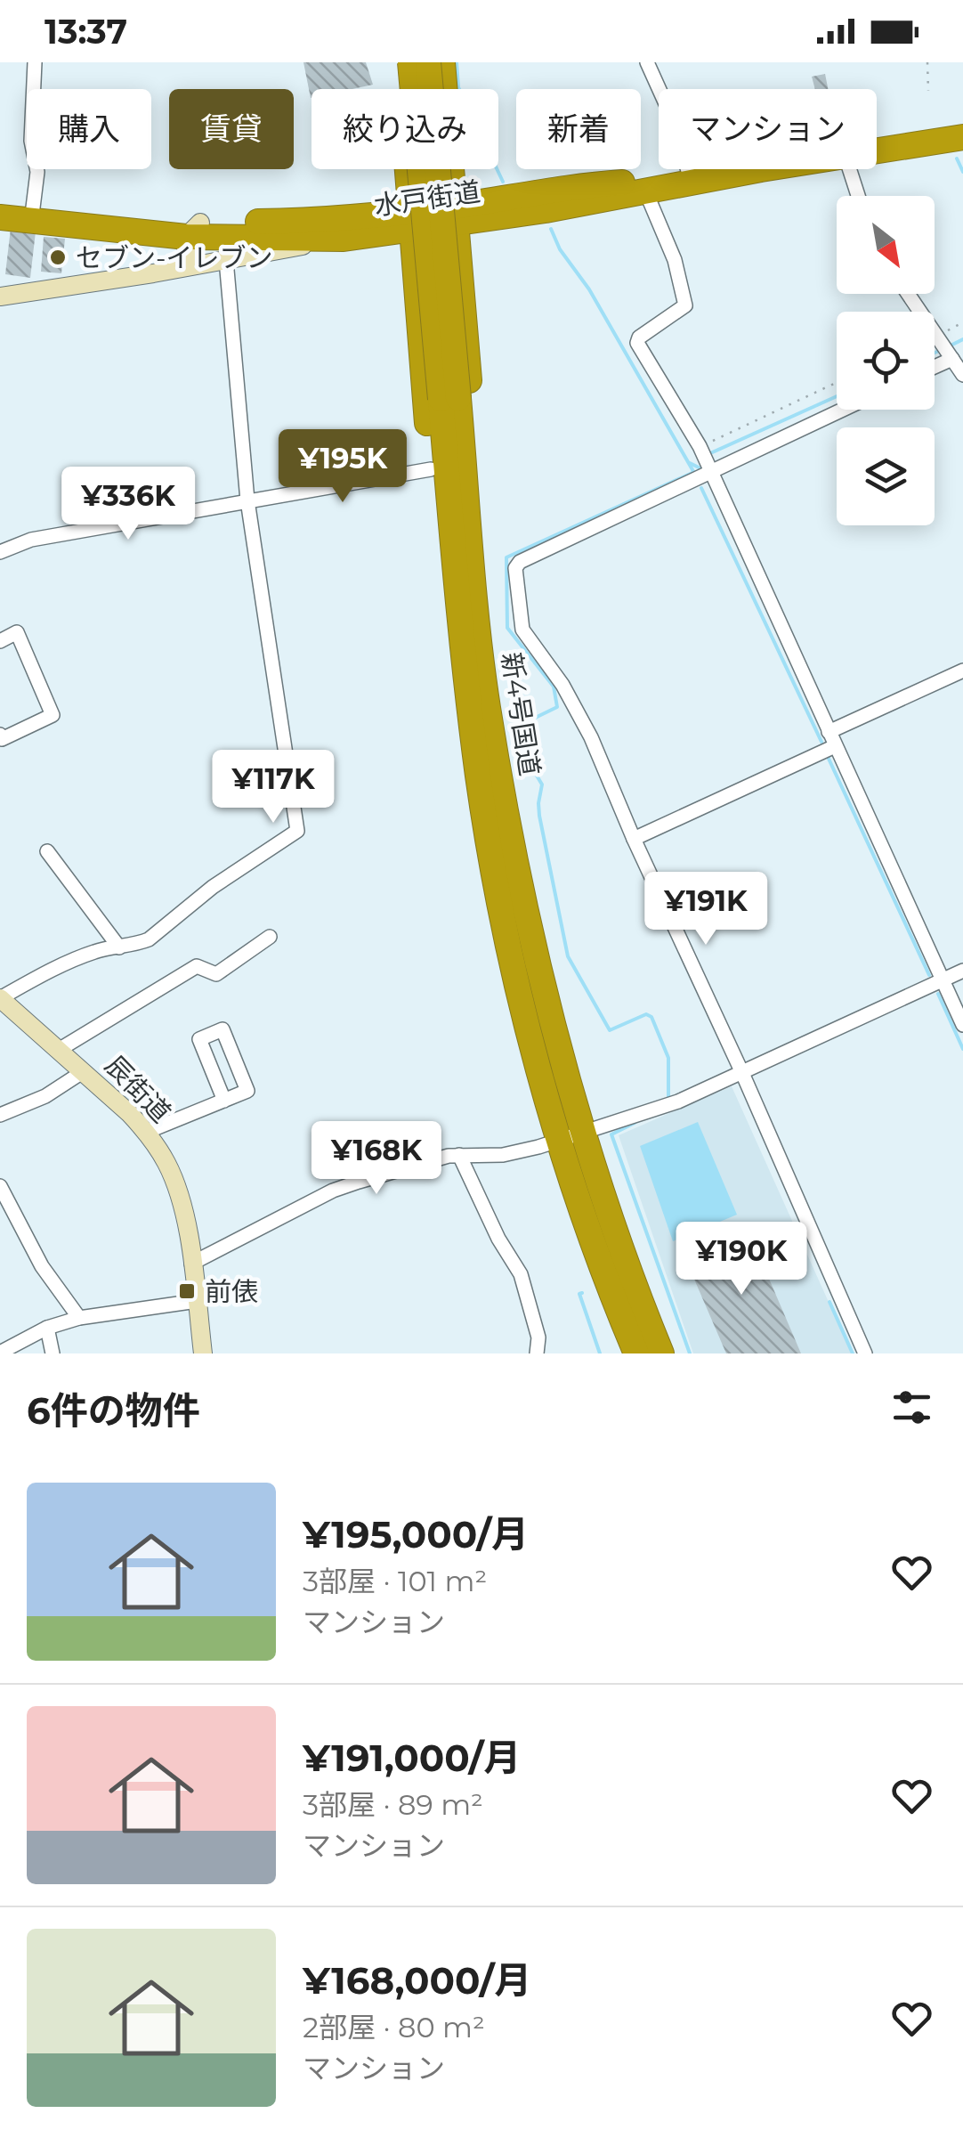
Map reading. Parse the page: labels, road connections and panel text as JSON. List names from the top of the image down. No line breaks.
{"streets":{"highway":["水戸街道","新4号国道"],"main road":["辰街道"]},"places":{"other":["セブン-イレブン"],"transit":["前俵"]},"north":"bottom right","page":{"status":"13:37","chip":["購入","賃貸","絞り込み","新着","マンション"],"price":["¥195K","¥336K","¥117K","¥191K","¥168K","¥190K"],"heading":"6件の物件","list":[{"name":"¥195,000/月","note":"3部屋 · 101 m² · マンション"},{"name":"¥191,000/月","note":"3部屋 · 89 m² · マンション"},{"name":"¥168,000/月","note":"2部屋 · 80 m² · マンション"}]}}
